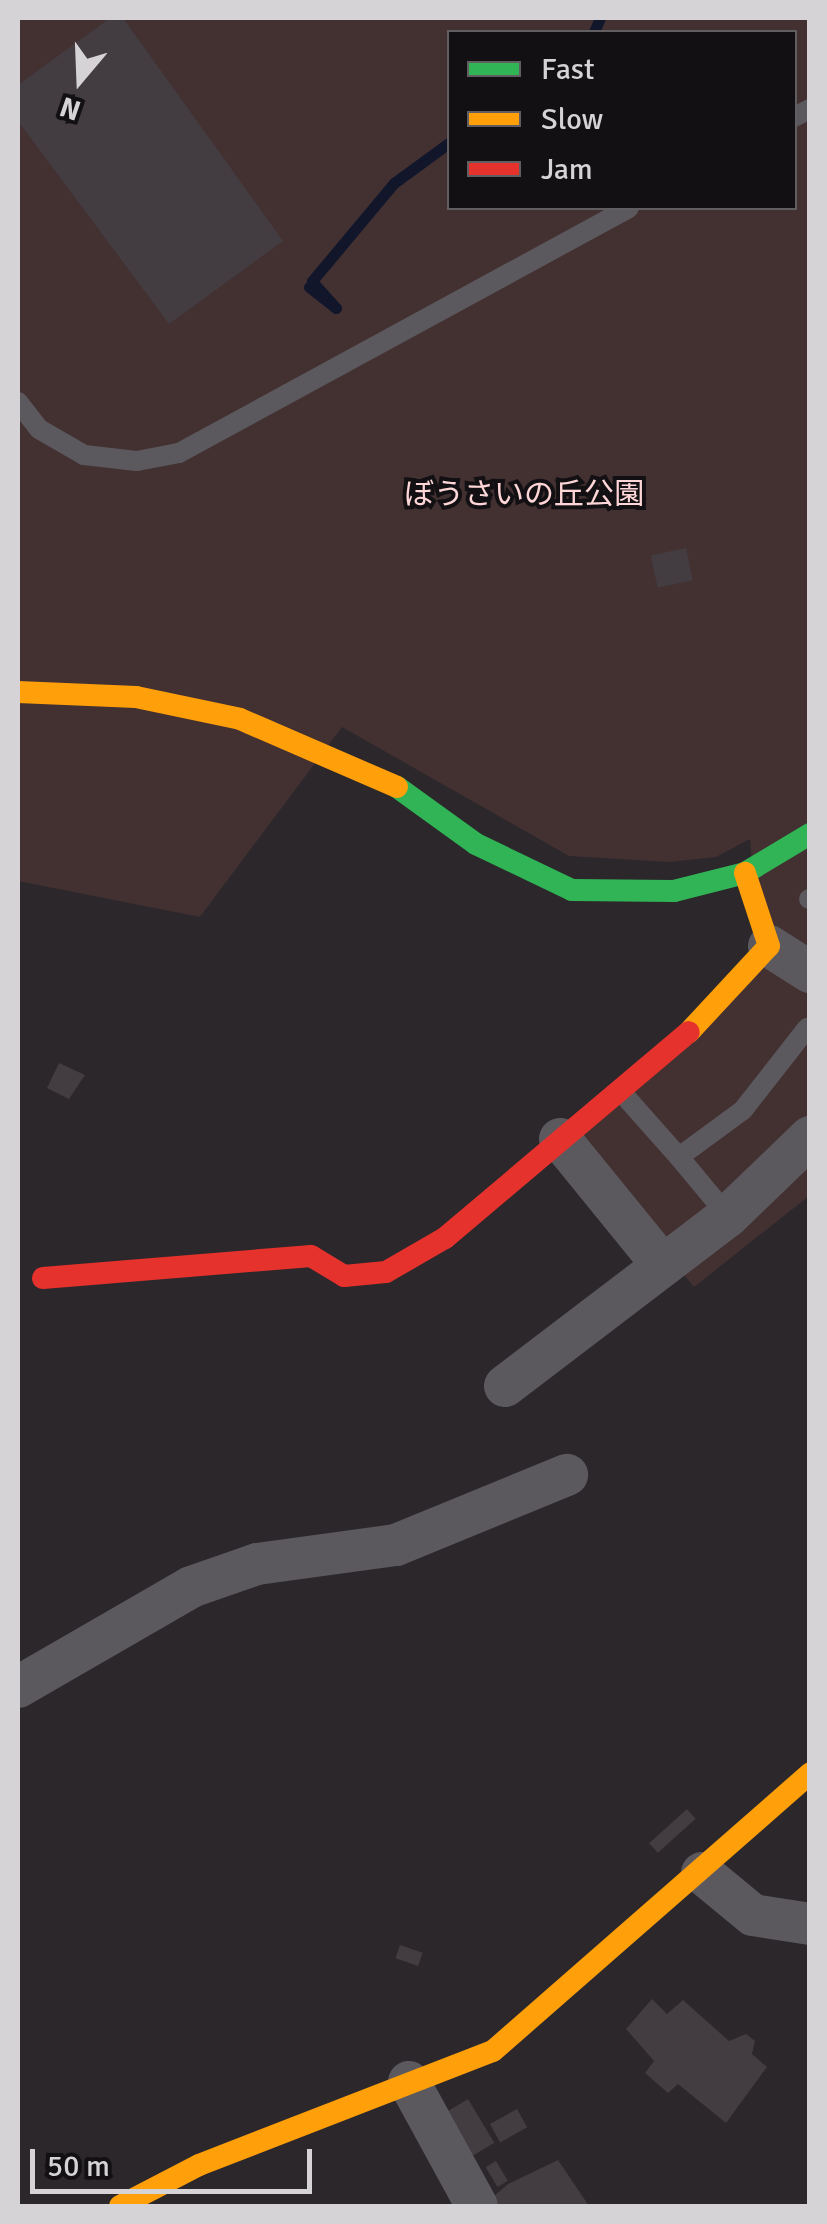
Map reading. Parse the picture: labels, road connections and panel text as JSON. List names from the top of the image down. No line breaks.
{"parks":["ぼうさいの丘公園"],"legend":["Fast","Slow","Jam"],"scale_bar":"50 m","north":"bottom"}
